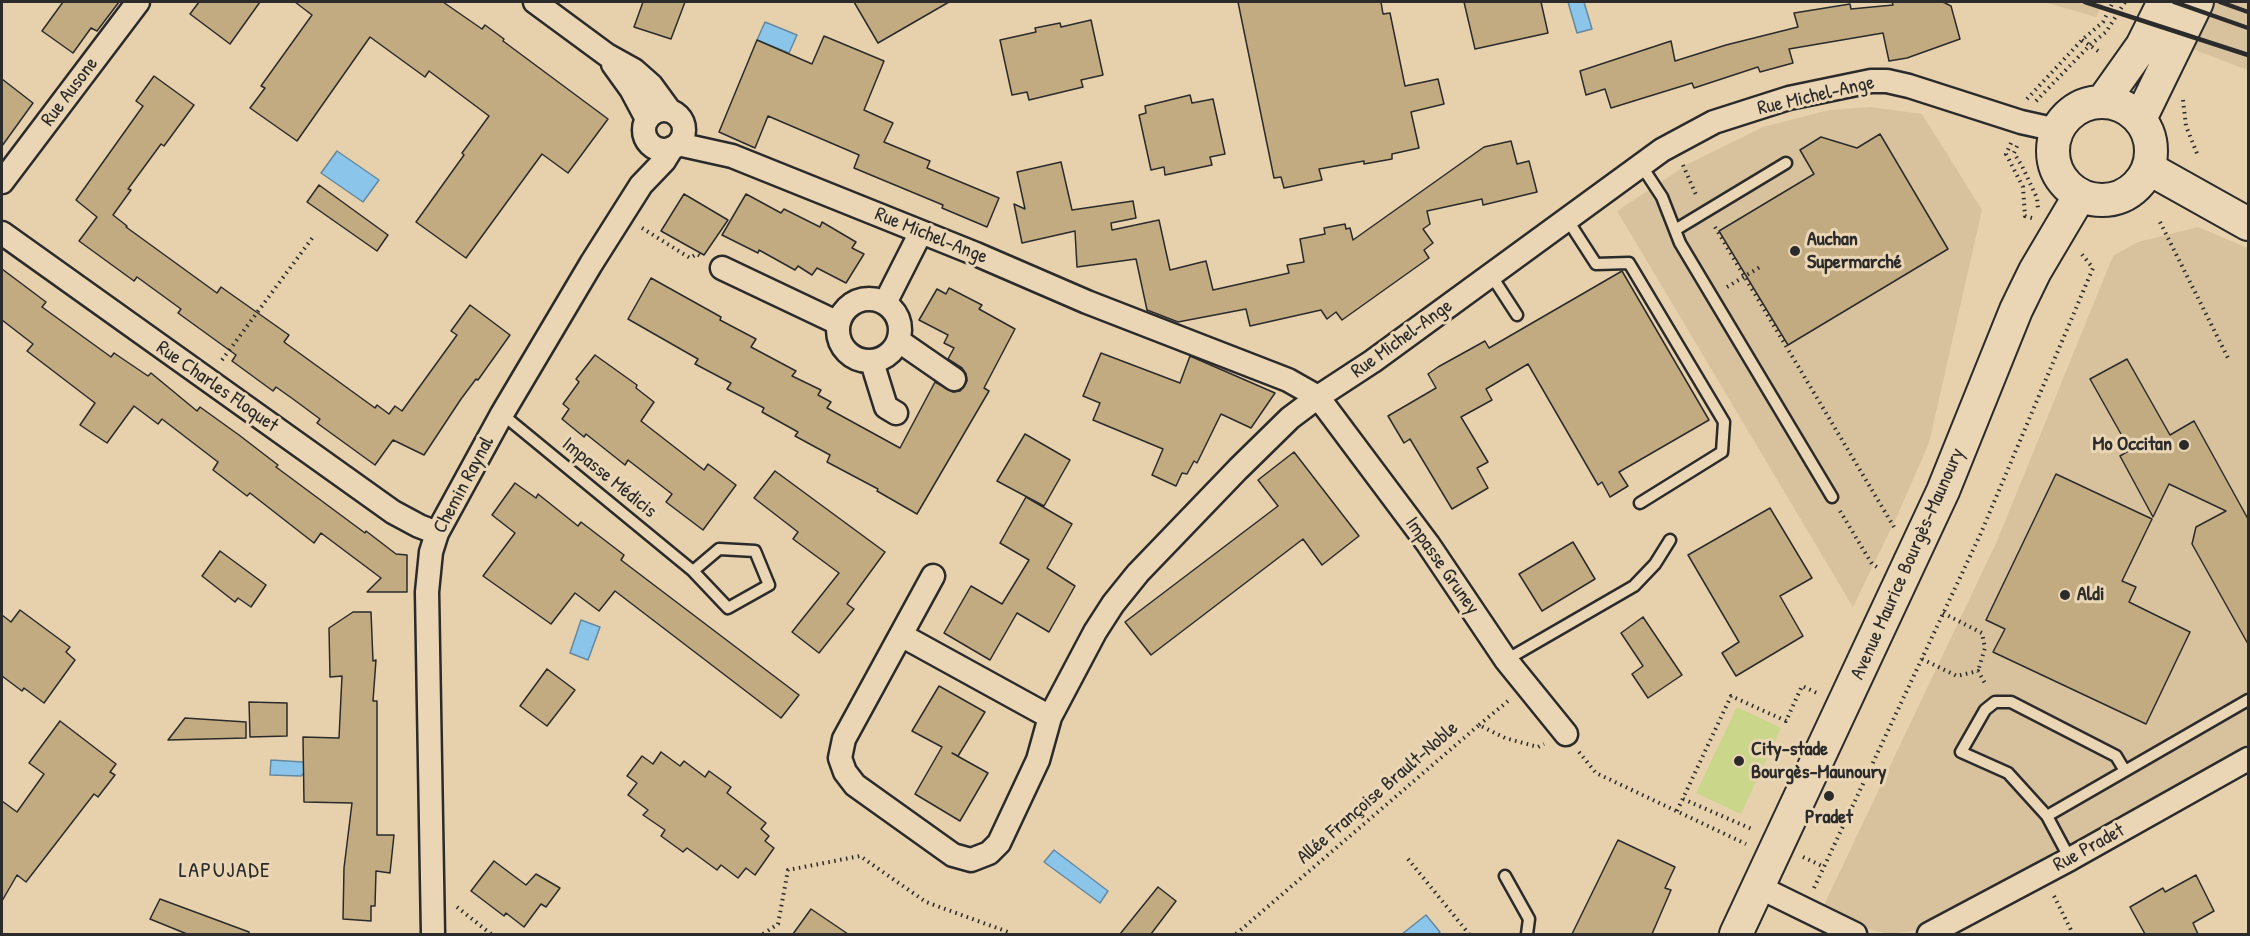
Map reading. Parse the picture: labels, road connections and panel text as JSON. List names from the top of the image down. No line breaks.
{"streets":{"street":["Rue Ausone","Rue Michel-Ange","Rue Charles Floquet","Chemin Raynal","Avenue Maurice Bourgès-Maunoury","Impasse Gruney","Rue Pradet"],"lane":["Impasse Médicis"],"path":["Allée Françoise Brault-Noble"]},"crossings":[["Rue Michel-Ange","Chemin Raynal"],["Rue Michel-Ange","Avenue Maurice Bourgès-Maunoury"],["Rue Michel-Ange","Impasse Gruney"],["Rue Charles Floquet","Chemin Raynal"],["Impasse Médicis","Chemin Raynal"],["Impasse Gruney","Allée Françoise Brault-Noble"]],"districts":["LAPUJADE"],"places":["Auchan Supermarché","Mo Occitan","Aldi","City-stade Bourgès-Maunoury","Pradet"]}
